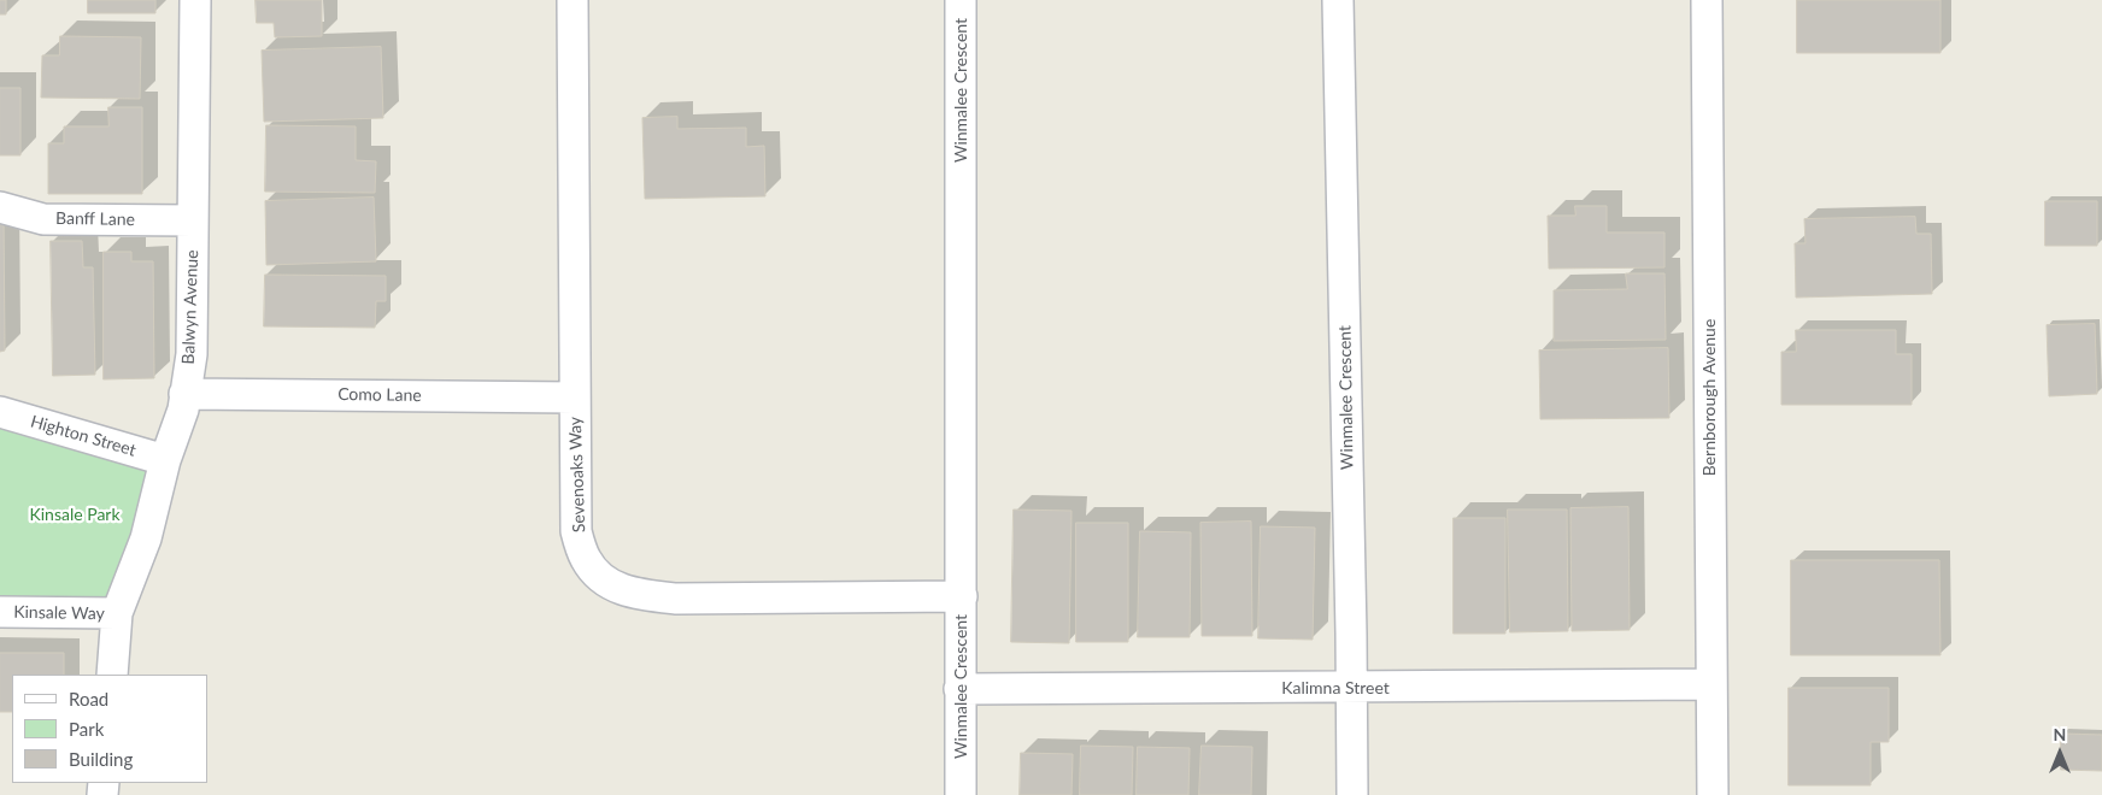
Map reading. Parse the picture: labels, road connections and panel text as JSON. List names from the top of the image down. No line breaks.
{"streets":{"street":["Winmalee Crescent","Banff Lane","Balwyn Avenue","Como Lane","Bernborough Avenue","Highton Street","Sevenoaks Way","Kinsale Way","Kalimna Street"]},"crossings":[["Winmalee Crescent","Sevenoaks Way"],["Winmalee Crescent","Kalimna Street"],["Banff Lane","Balwyn Avenue"],["Balwyn Avenue","Como Lane"],["Balwyn Avenue","Highton Street"],["Balwyn Avenue","Kinsale Way"],["Como Lane","Sevenoaks Way"],["Bernborough Avenue","Kalimna Street"]],"parks":["Kinsale Park"],"legend":["Road","Park","Building"],"north":"top"}
